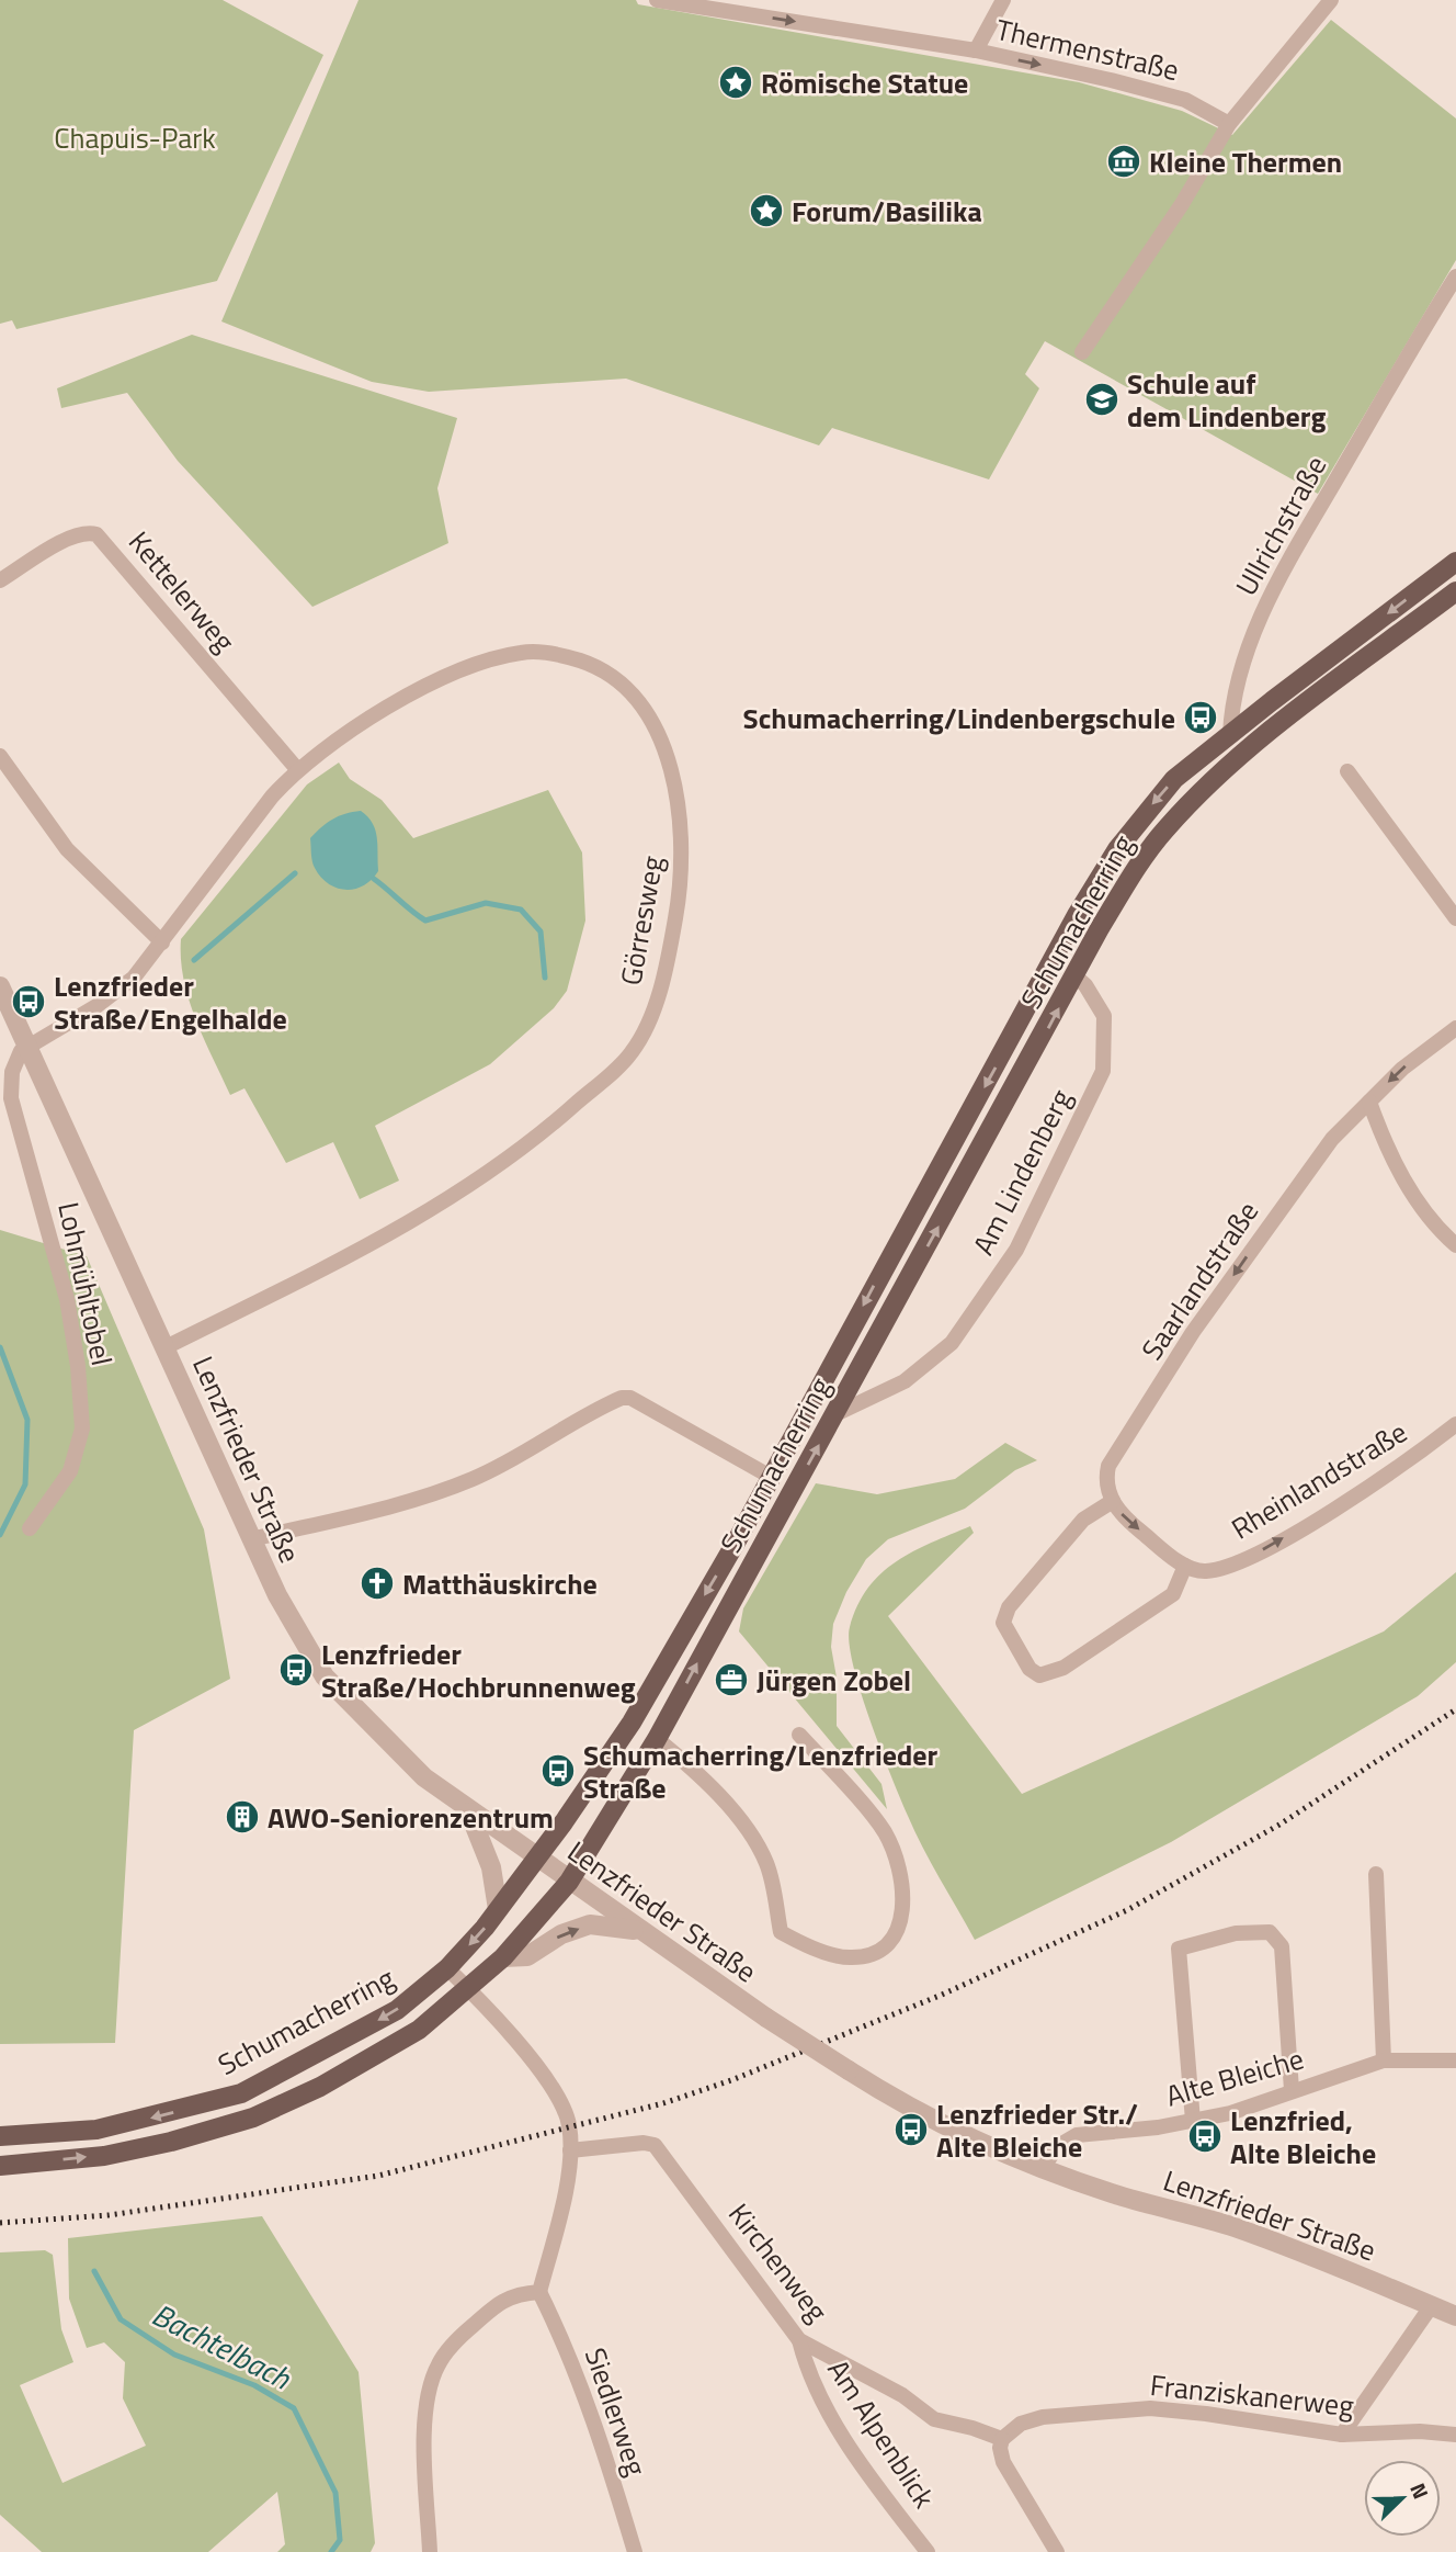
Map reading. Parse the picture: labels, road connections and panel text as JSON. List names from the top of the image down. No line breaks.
{"streets":{"main road":["Schumacherring"],"street":["Thermenstraße","Ullrichstraße","Kettelerweg","Görresweg","Am Lindenberg","Saarlandstraße","Lohmühltobel","Lenzfrieder Straße","Rheinlandstraße","Alte Bleiche","Kirchenweg","Franziskanerweg","Siedlerweg","Am Alpenblick"]},"crossings":[["Ullrichstraße","Schumacherring"],["Kettelerweg","Görresweg"],["Görresweg","Lohmühltobel"],["Görresweg","Lenzfrieder Straße"],["Schumacherring","Am Lindenberg"],["Schumacherring","Lenzfrieder Straße"],["Lohmühltobel","Lenzfrieder Straße"],["Lenzfrieder Straße","Alte Bleiche"],["Kirchenweg","Franziskanerweg"],["Kirchenweg","Am Alpenblick"]],"one_way":["Thermenstraße","Saarlandstraße","Rheinlandstraße"],"water":["Bachtelbach"],"parks":["Chapuis-Park"],"places":{"place":["Römische Statue","Forum/Basilika"],"museum":["Kleine Thermen"],"school or university":["Schule auf dem Lindenberg"],"bus stop":["Schumacherring/Lindenbergschule","Lenzfrieder Straße/Engelhalde","Lenzfrieder Straße/Hochbrunnenweg","Schumacherring/Lenzfrieder Straße","Lenzfrieder Str./ Alte Bleiche","Lenzfried, Alte Bleiche"],"church":["Matthäuskirche"],"office":["Jürgen Zobel"],"building":["AWO-Seniorenzentrum"]},"north":"top right"}
